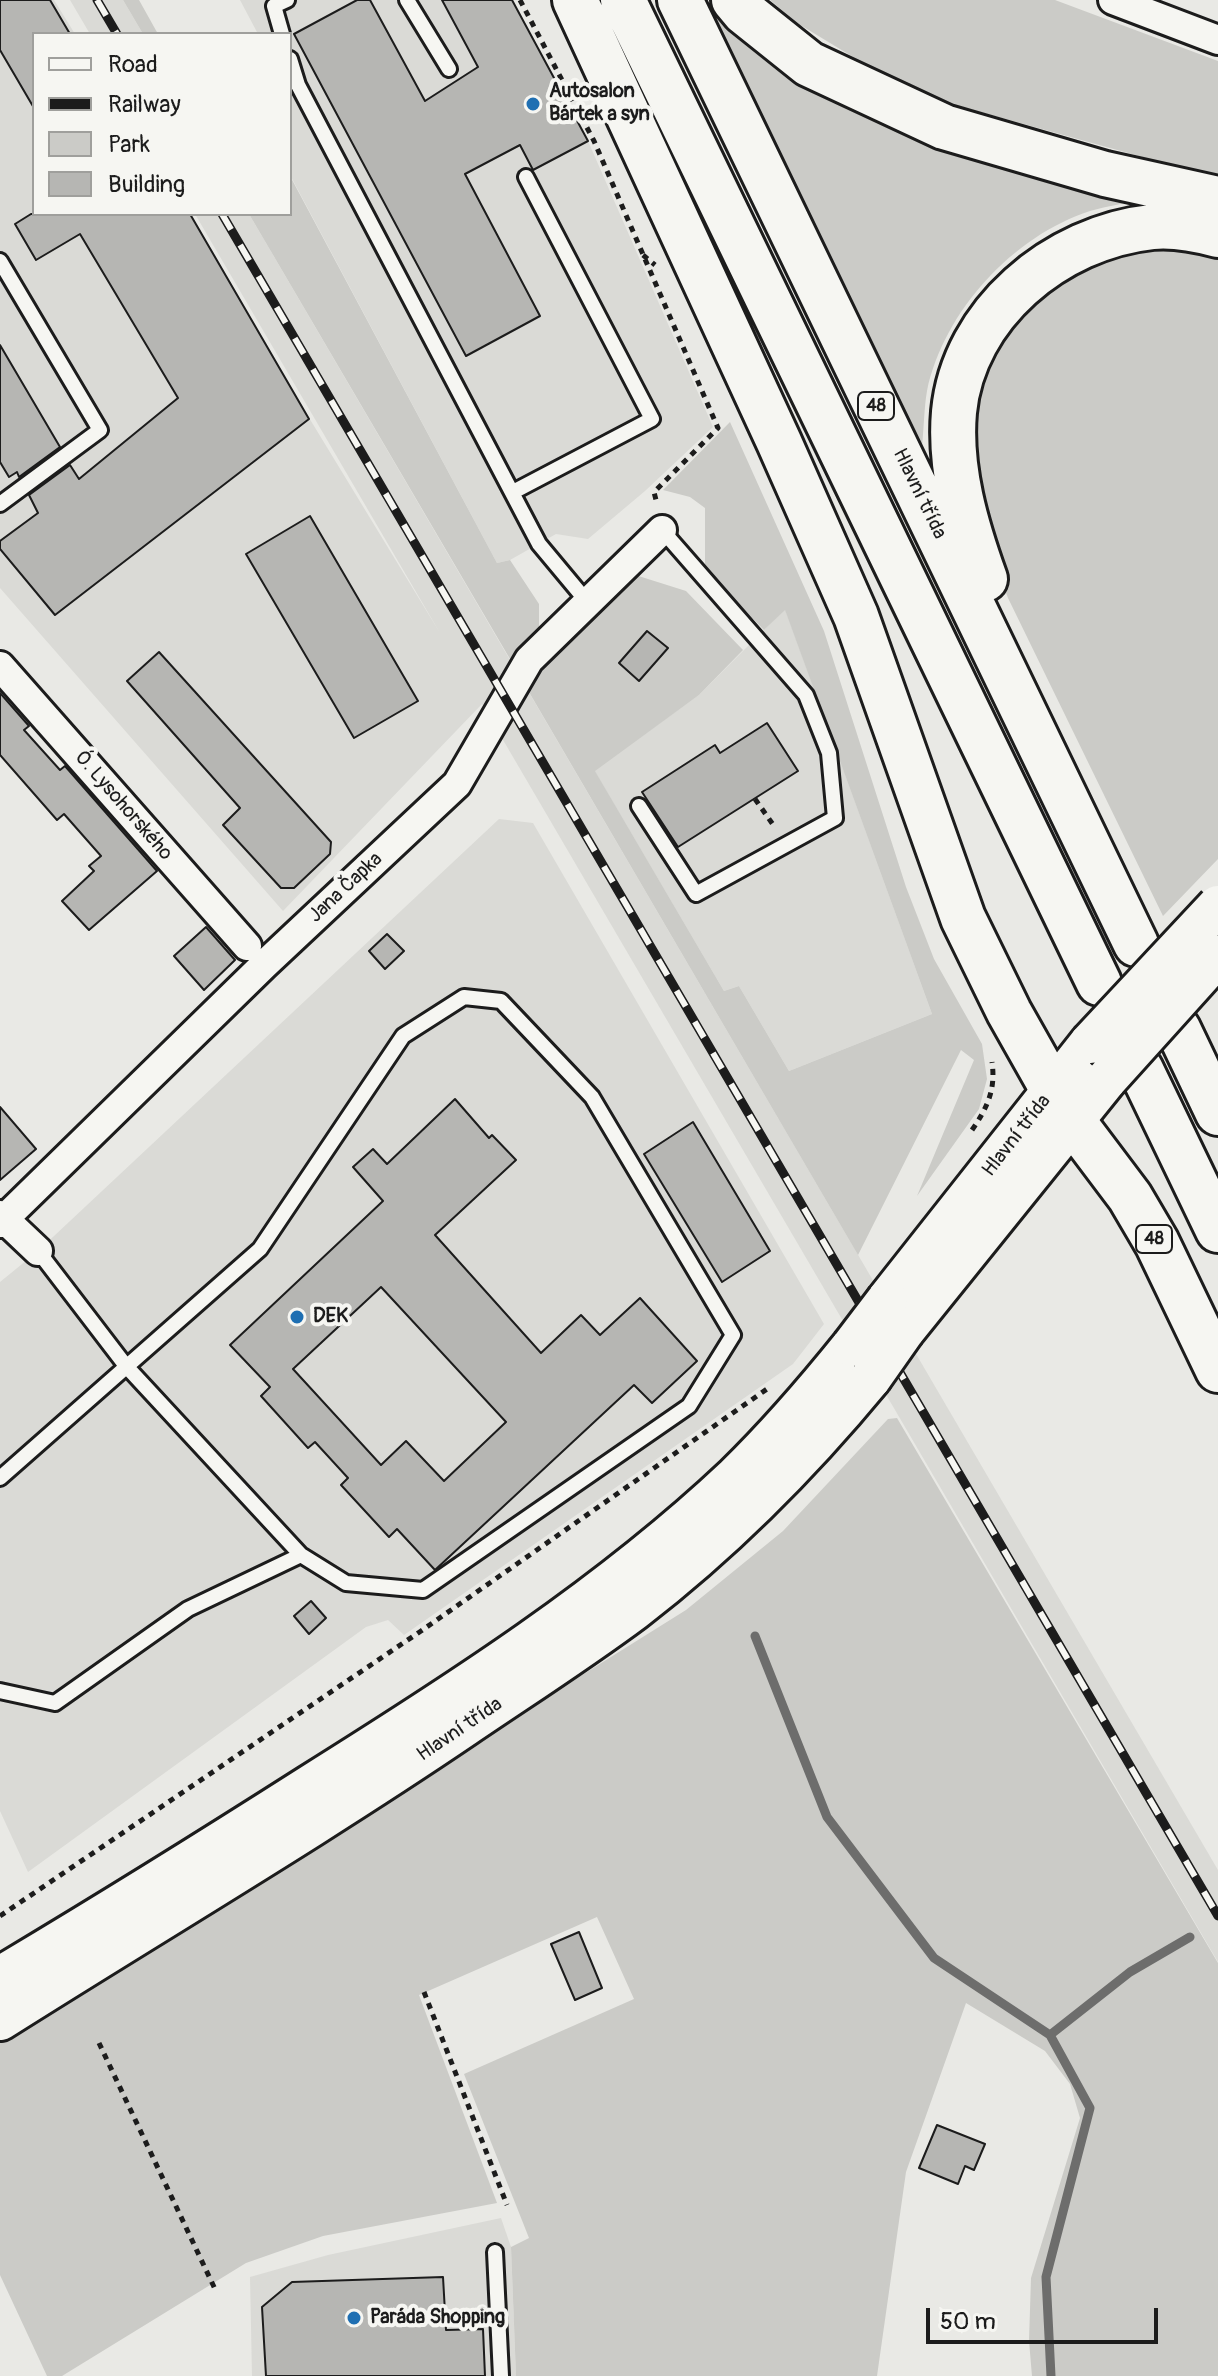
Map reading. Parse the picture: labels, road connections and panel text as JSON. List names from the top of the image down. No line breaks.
{"streets":{"highway":["48","Hlavní třída"],"street":["Ó. Lysohorského","Jana Čapka"]},"crossings":[["48","Hlavní třída"]],"places":["Autosalon Bártek a syn","DEK","Paráda Shopping"],"legend":["Road","Railway","Park","Building"],"scale_bar":"50 m"}
